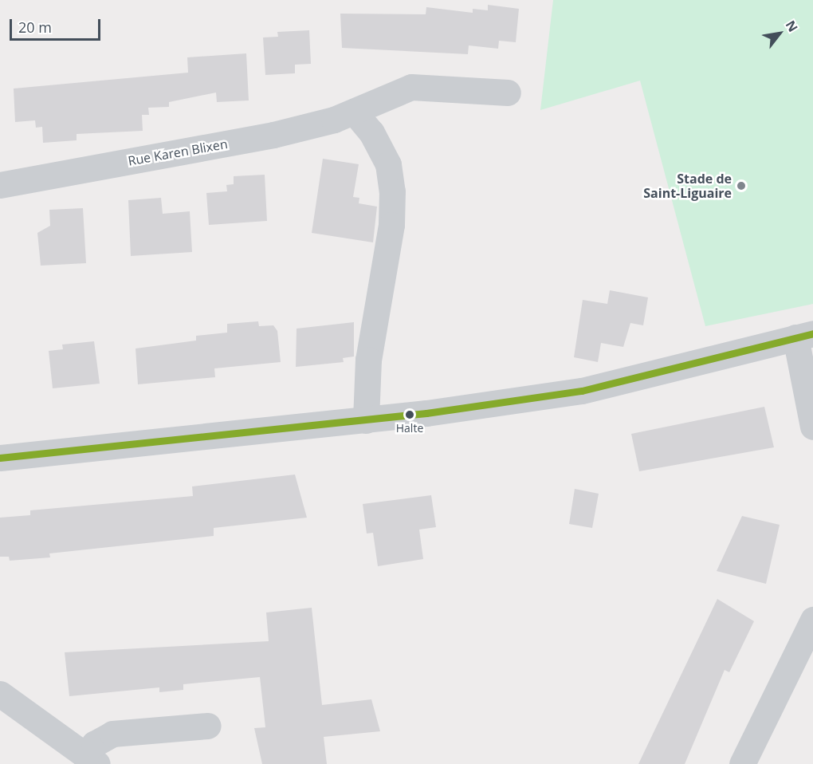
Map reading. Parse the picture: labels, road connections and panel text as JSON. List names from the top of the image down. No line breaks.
{"streets":{"street":["Rue Karen Blixen"]},"places":["Stade de Saint-Liguaire","Halte"],"scale_bar":"20 m","north":"top right"}
